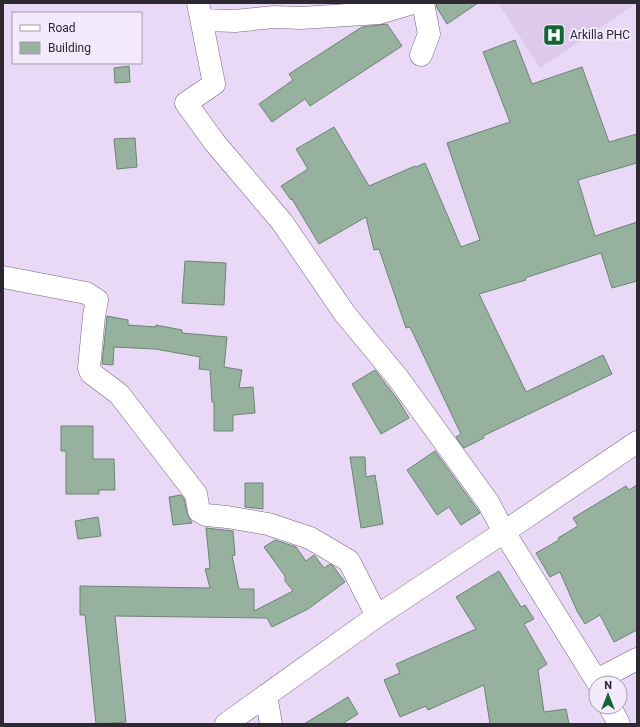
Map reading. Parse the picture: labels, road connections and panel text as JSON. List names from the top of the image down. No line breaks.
{"places":{"hospital":["Arkilla PHC"]},"legend":["Road","Building"],"north":"top"}
